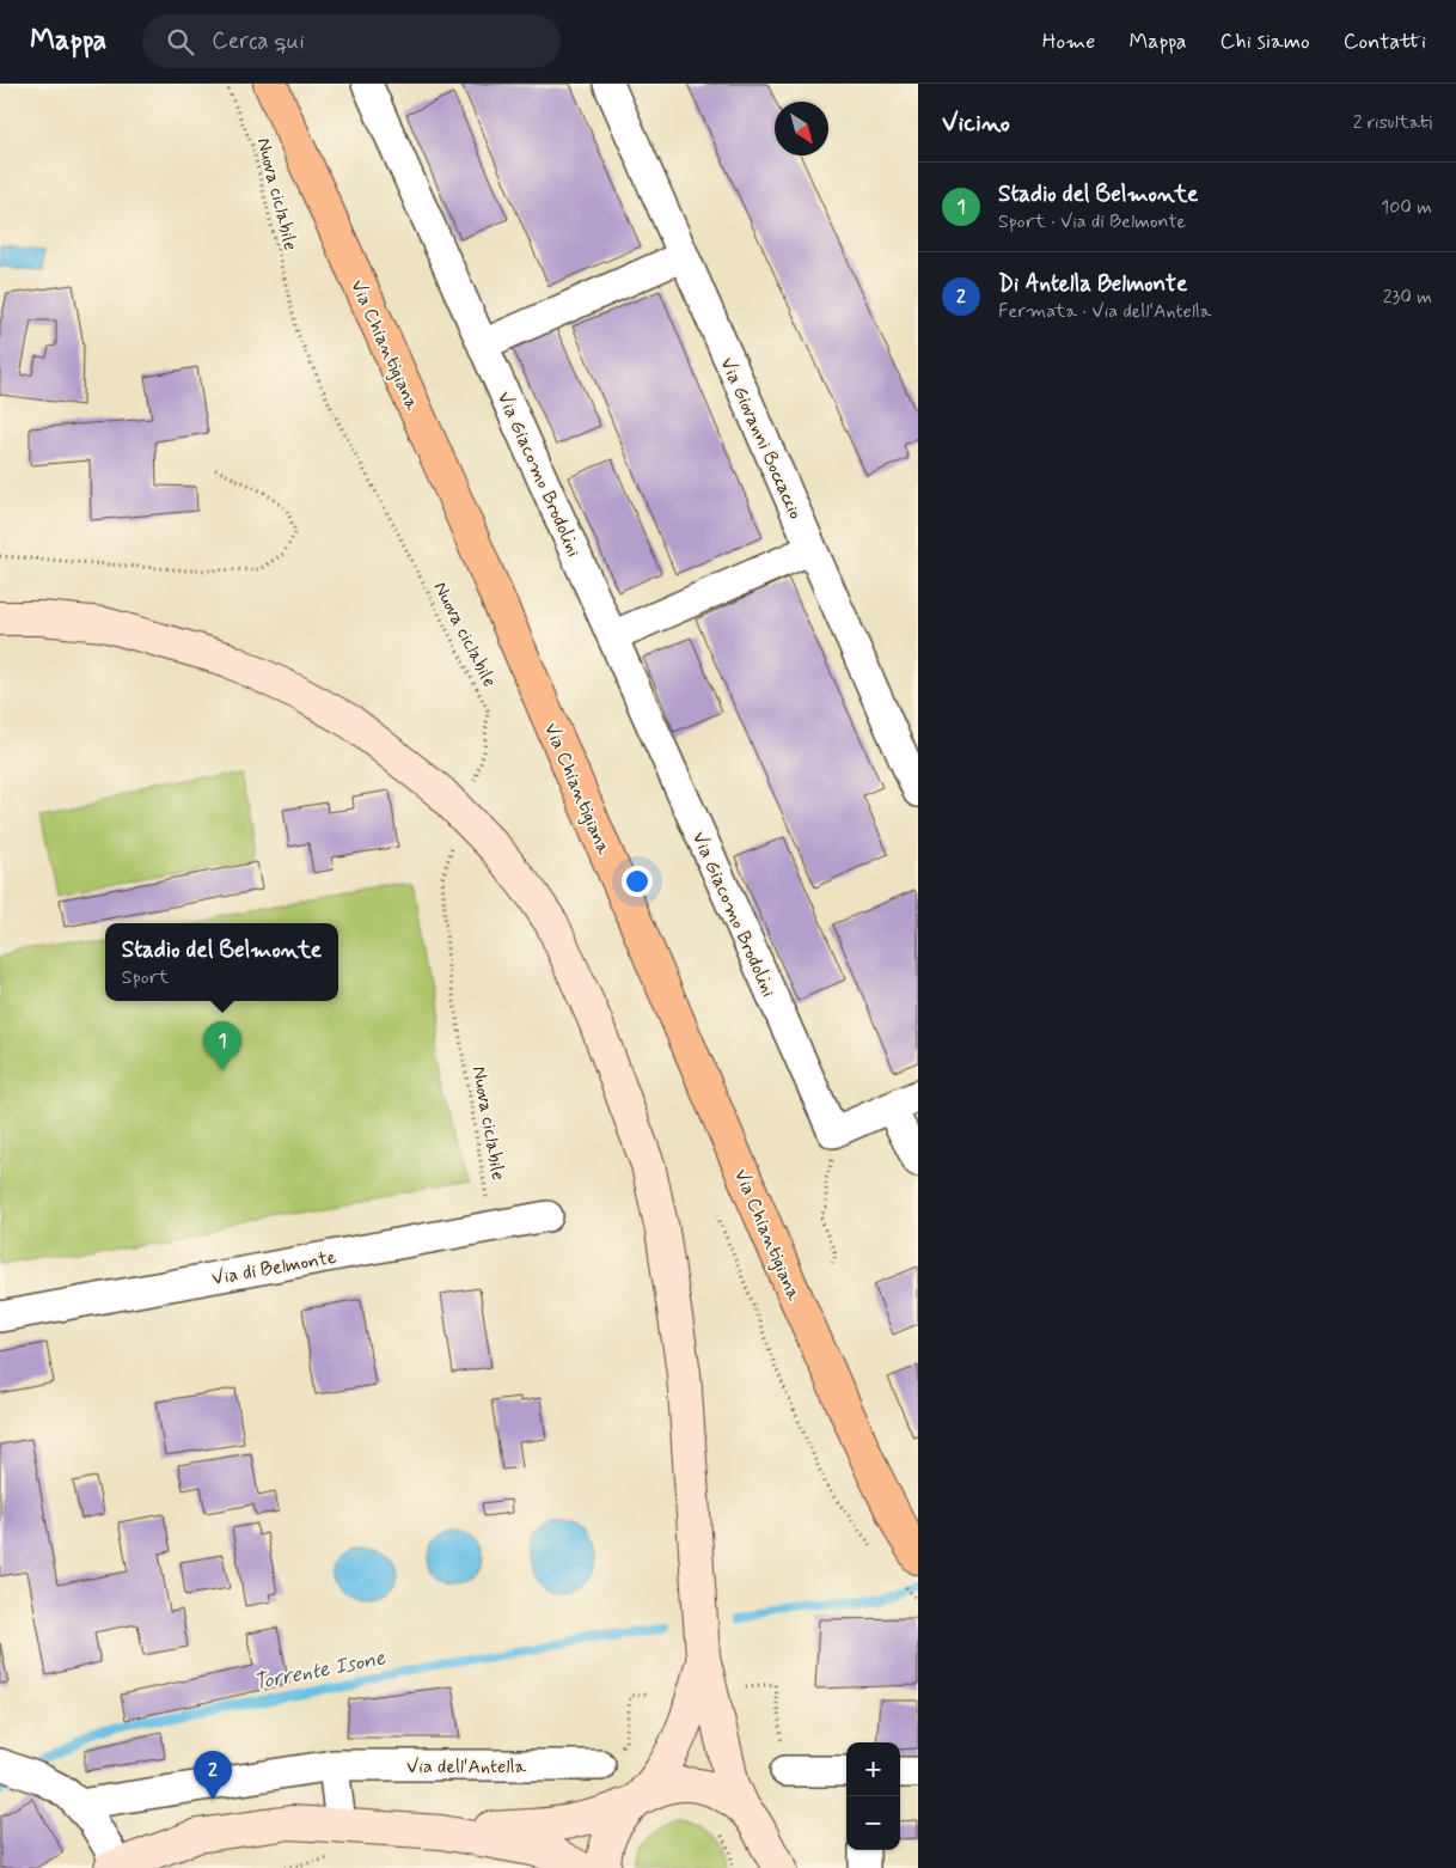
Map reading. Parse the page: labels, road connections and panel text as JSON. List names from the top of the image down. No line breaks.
{"streets":{"main road":["Via Chiantigiana"],"street":["Via Giovanni Boccaccio","Via Giacomo Brodolini","Via di Belmonte","Via dell'Antella"],"path":["Nuova ciclabile"]},"crossings":[["Nuova ciclabile","Via di Belmonte"]],"water":["Torrente Isone"],"north":"bottom right","page":{"header":"Mappa","search":"Cerca qui","nav":["Home","Mappa","Chi siamo","Contatti"],"heading":["Vicino","2 risultati"],"list":[{"mark":"1","name":"Stadio del Belmonte","note":"Sport · Via di Belmonte","value":"100 m"},{"mark":"2","name":"Di Antella Belmonte","note":"Fermata · Via dell'Antella","value":"230 m"}],"popup":["Stadio del Belmonte","Sport"],"pins":["1","2"],"map_buttons":["+","−"]}}
